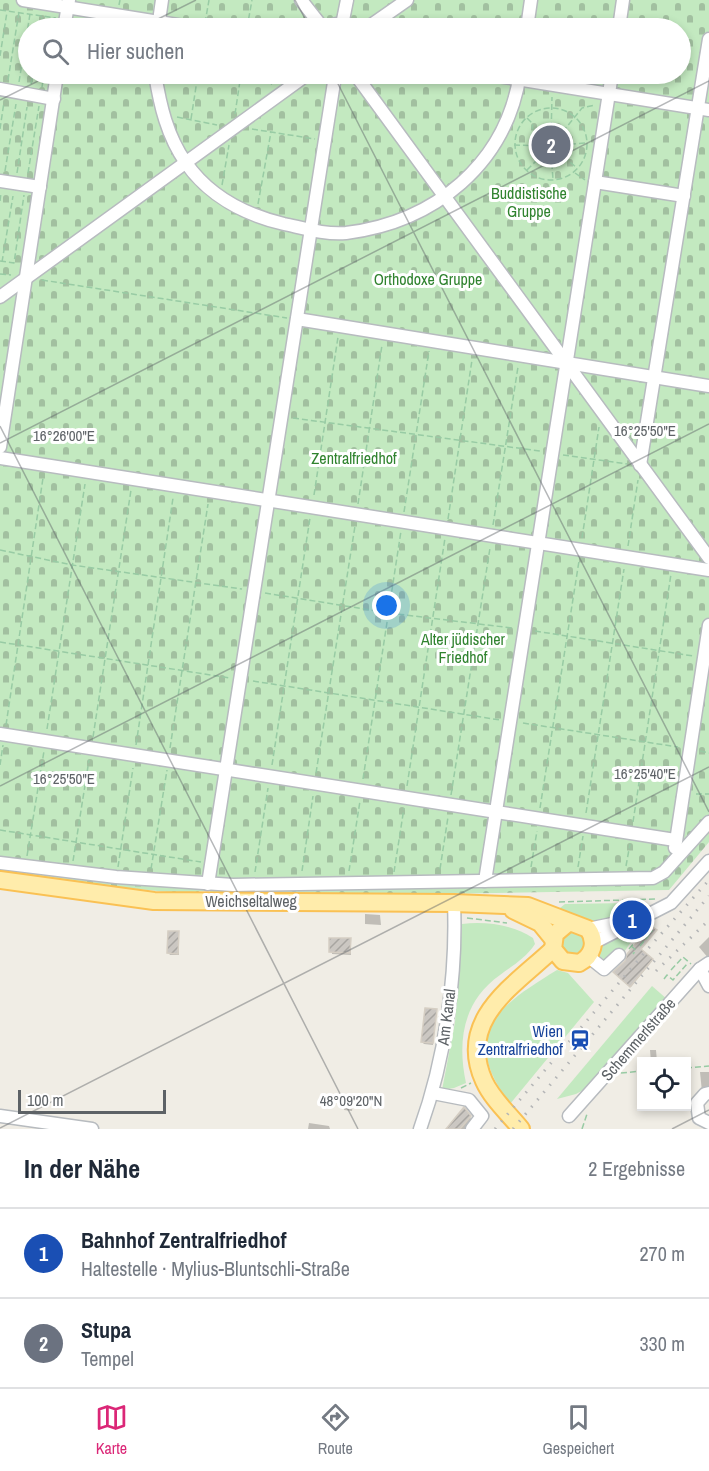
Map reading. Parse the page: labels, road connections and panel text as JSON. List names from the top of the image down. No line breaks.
{"streets":{"main road":["Weichseltalweg"],"street":["Am Kanal","Schemmerlstraße"]},"crossings":[["Weichseltalweg","Am Kanal"]],"parks":["Buddistische Gruppe","Orthodoxe Gruppe","Zentralfriedhof","Alter jüdischer Friedhof"],"places":{"station":["Wien Zentralfriedhof"]},"scale_bar":"100 m","page":{"search":"Hier suchen","pins":["2","1"],"scale":"100 m","heading":["In der Nähe","2 Ergebnisse"],"list":[{"mark":"1","name":"Bahnhof Zentralfriedhof","note":"Haltestelle · Mylius-Bluntschli-Straße","value":"270 m"},{"mark":"2","name":"Stupa","note":"Tempel","value":"330 m"}],"nav":["Karte","Route","Gespeichert"]},"coordinates":["16°25'50\"E","16°26'00\"E","16°25'40\"E","48°09'20\"N"]}
